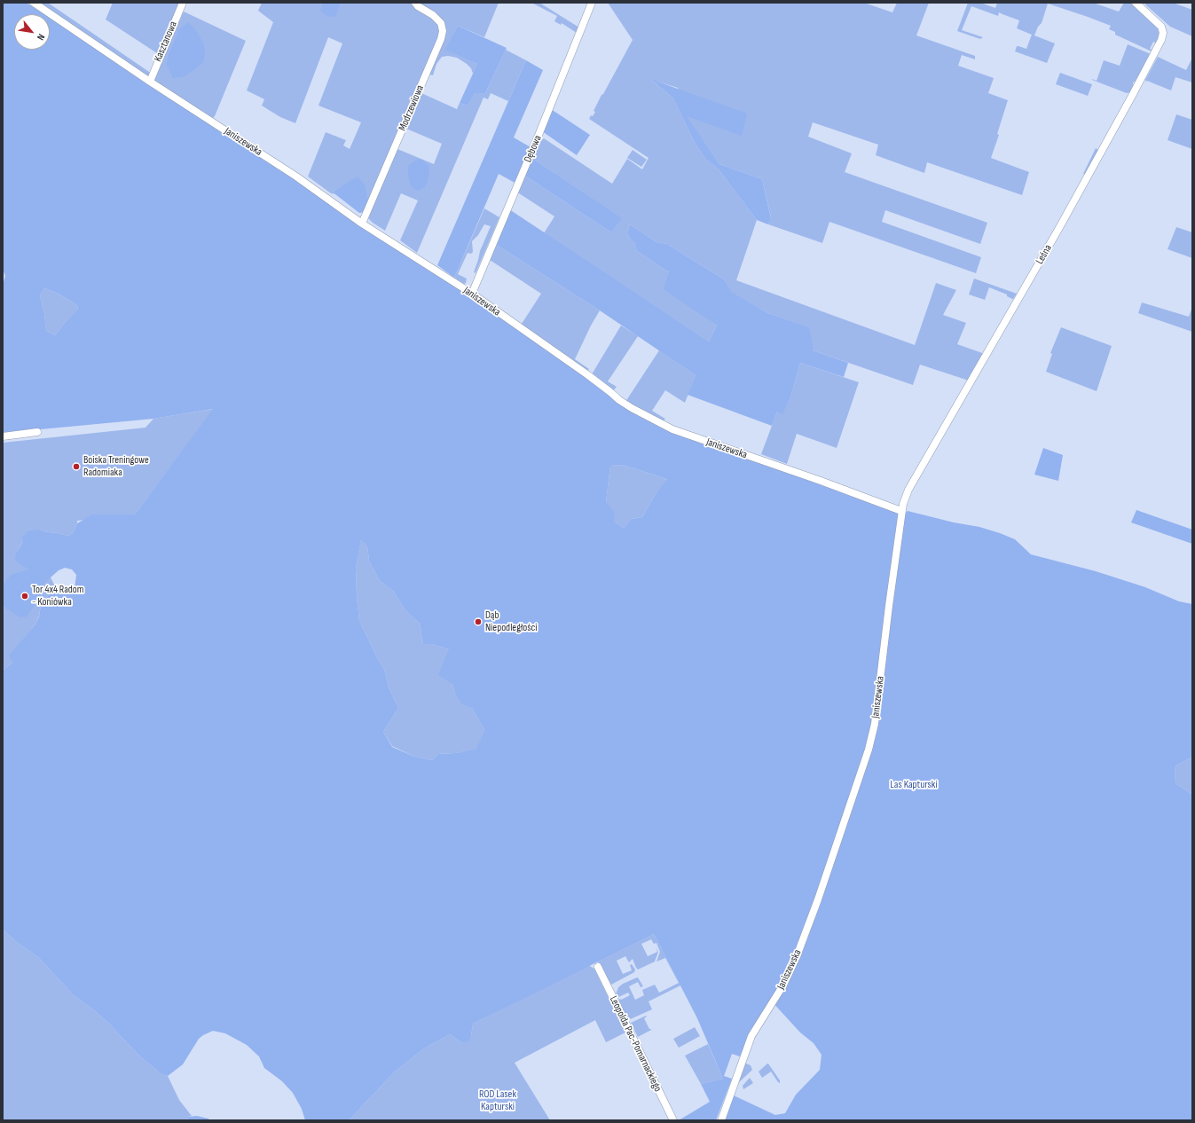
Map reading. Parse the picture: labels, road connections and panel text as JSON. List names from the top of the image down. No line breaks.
{"streets":{"street":["Kasztanowa","Modrzewiowa","Janiszewska","Dębowa","Leśna","Leopolda Pac-Pomarnackiego"]},"crossings":[["Kasztanowa","Janiszewska"],["Modrzewiowa","Janiszewska"],["Janiszewska","Dębowa"],["Janiszewska","Leśna"]],"parks":["Las Kapturski","ROD Lasek Kapturski"],"places":["Boiska Treningowe Radomiaka","Tor 4x4 Radom - Koniówka","Dąb Niepodległości"],"north":"bottom right"}
